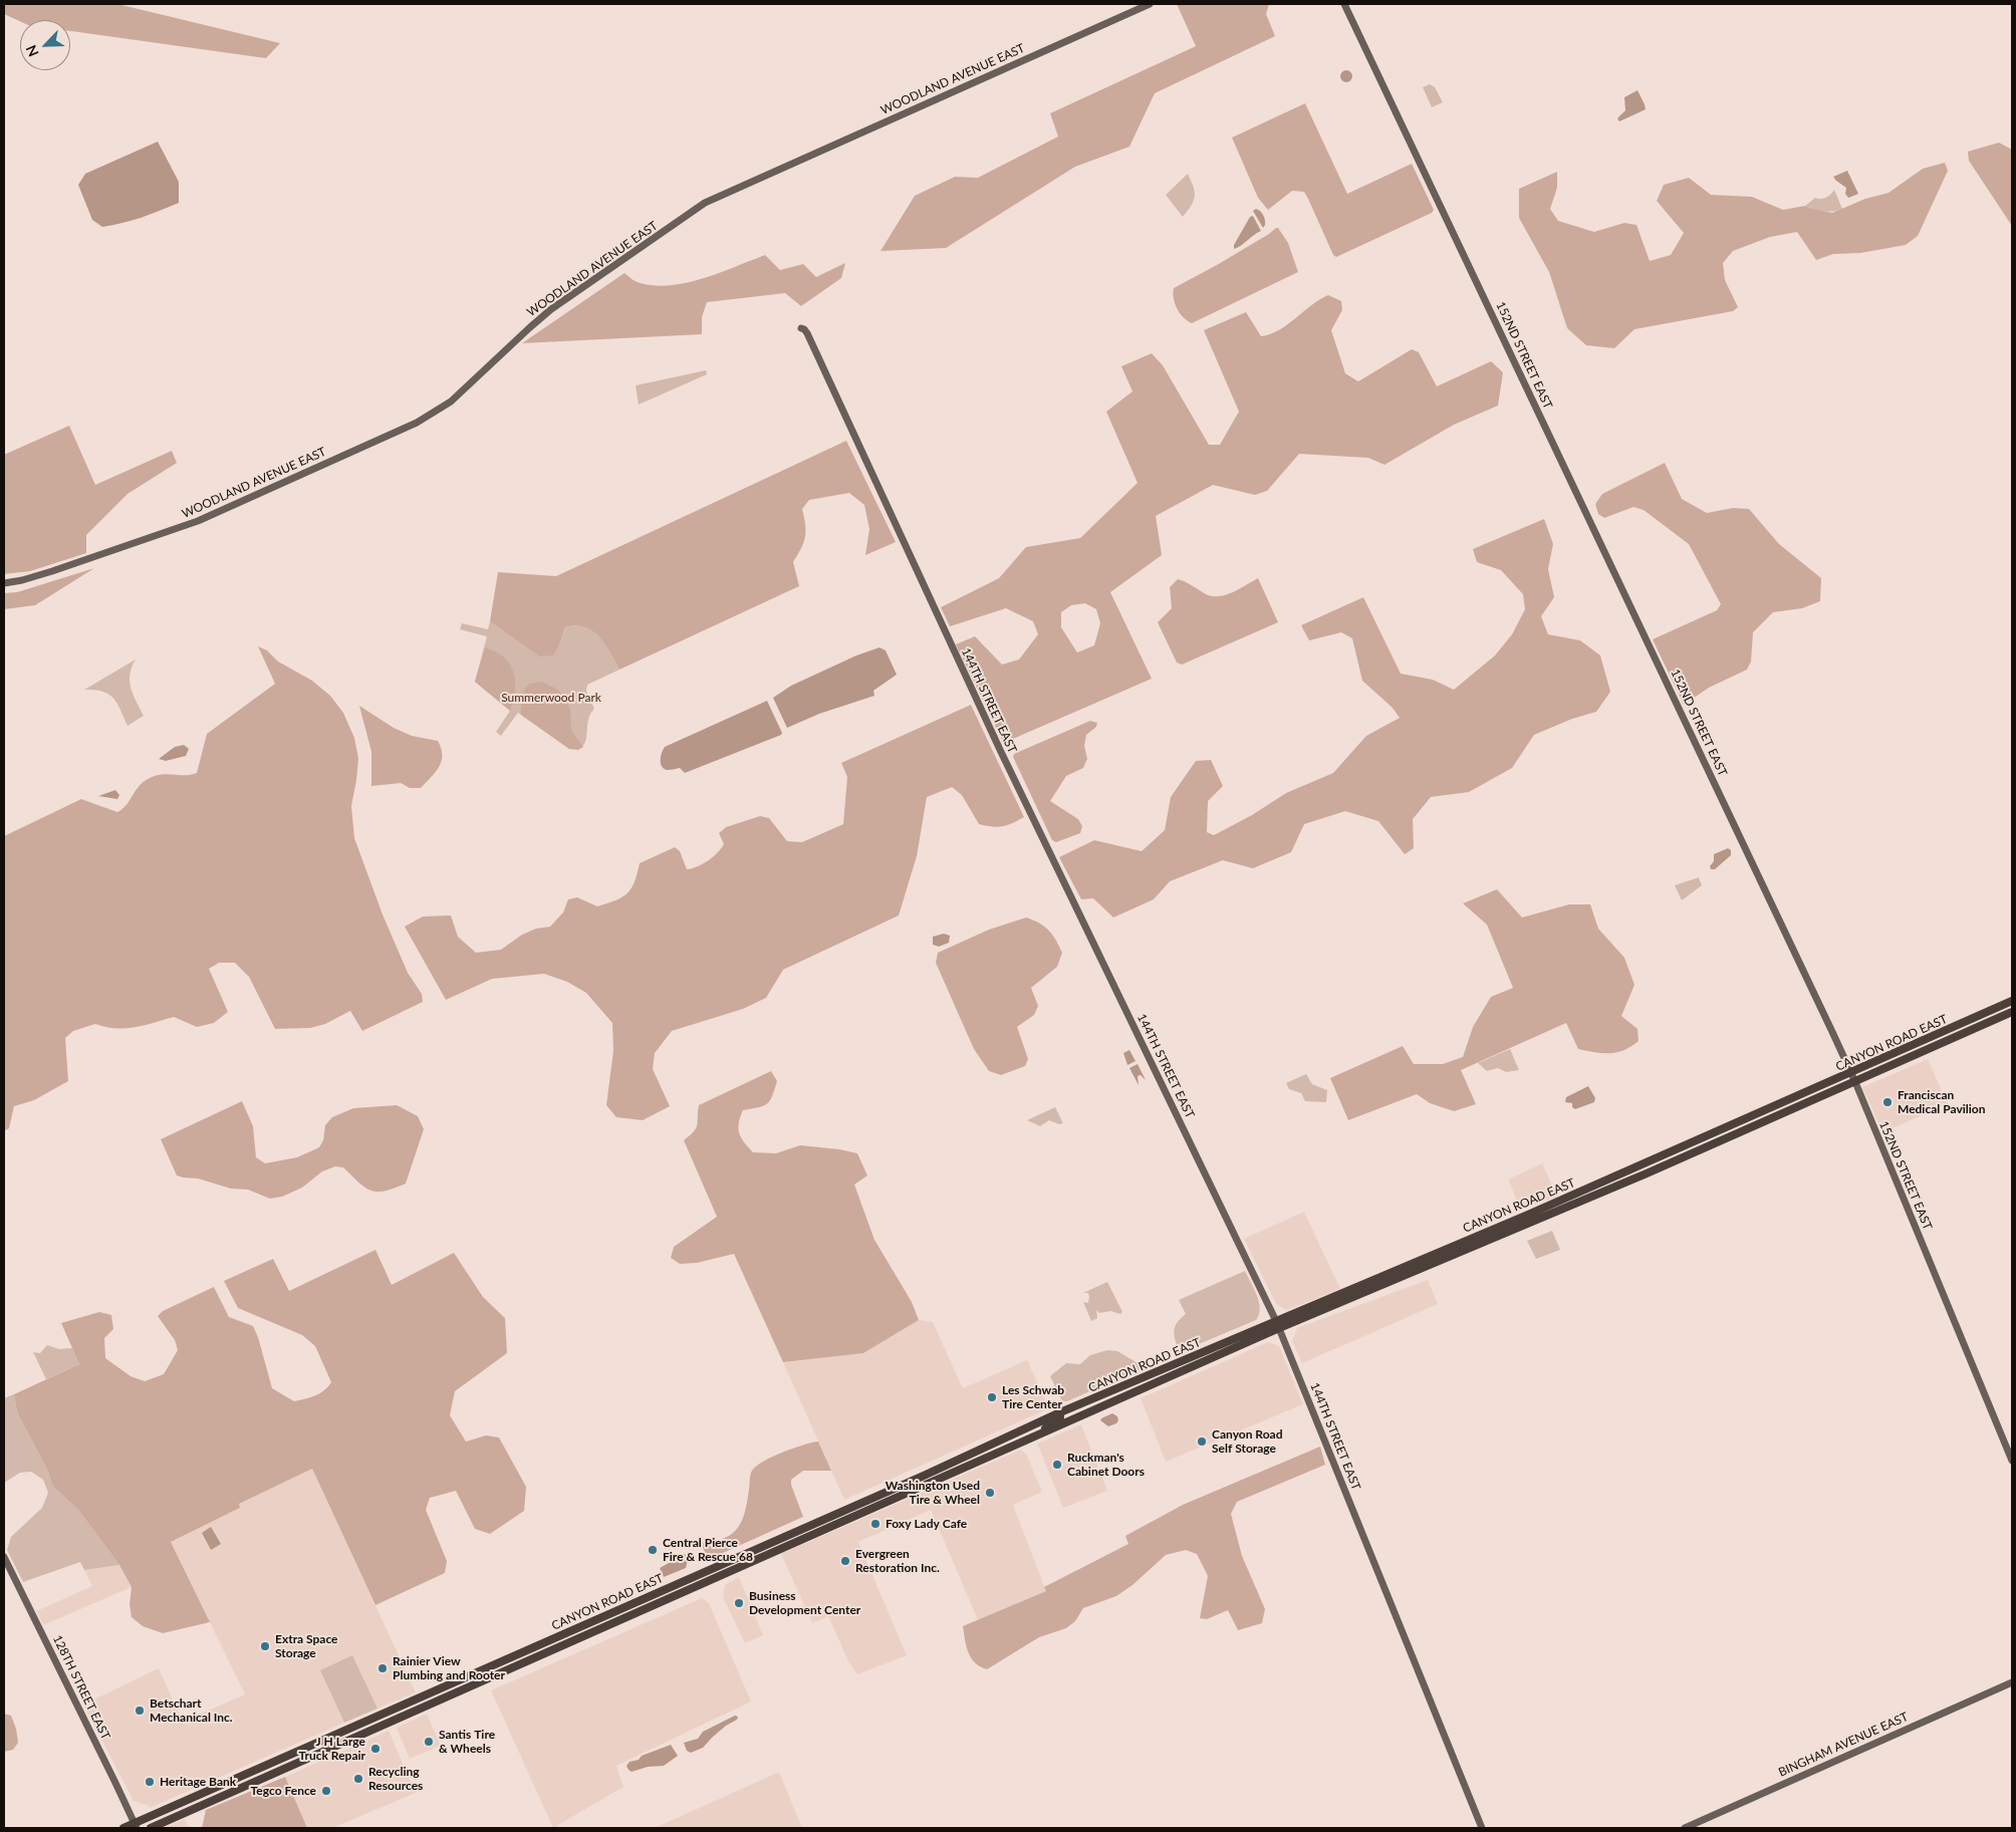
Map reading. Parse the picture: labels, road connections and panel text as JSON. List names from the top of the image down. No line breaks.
{"streets":{"main road":["CANYON ROAD EAST"],"street":["WOODLAND AVENUE EAST","152ND STREET EAST","144TH STREET EAST","128TH STREET EAST","BINGHAM AVENUE EAST"]},"crossings":[["152ND STREET EAST","CANYON ROAD EAST"],["144TH STREET EAST","CANYON ROAD EAST"],["CANYON ROAD EAST","128TH STREET EAST"]],"parks":["Summerwood Park"],"places":["Franciscan Medical Pavilion","Les Schwab Tire Center","Canyon Road Self Storage","Ruckman's Cabinet Doors","Washington Used Tire & Wheel","Foxy Lady Cafe","Central Pierce Fire & Rescue 68","Evergreen Restoration Inc.","Business Development Center","Extra Space Storage","Rainier View Plumbing and Rooter","Betschart Mechanical Inc.","Santis Tire & Wheels","J H Large Truck Repair","Recycling Resources","Heritage Bank","Tegco Fence"],"north":"bottom left"}
